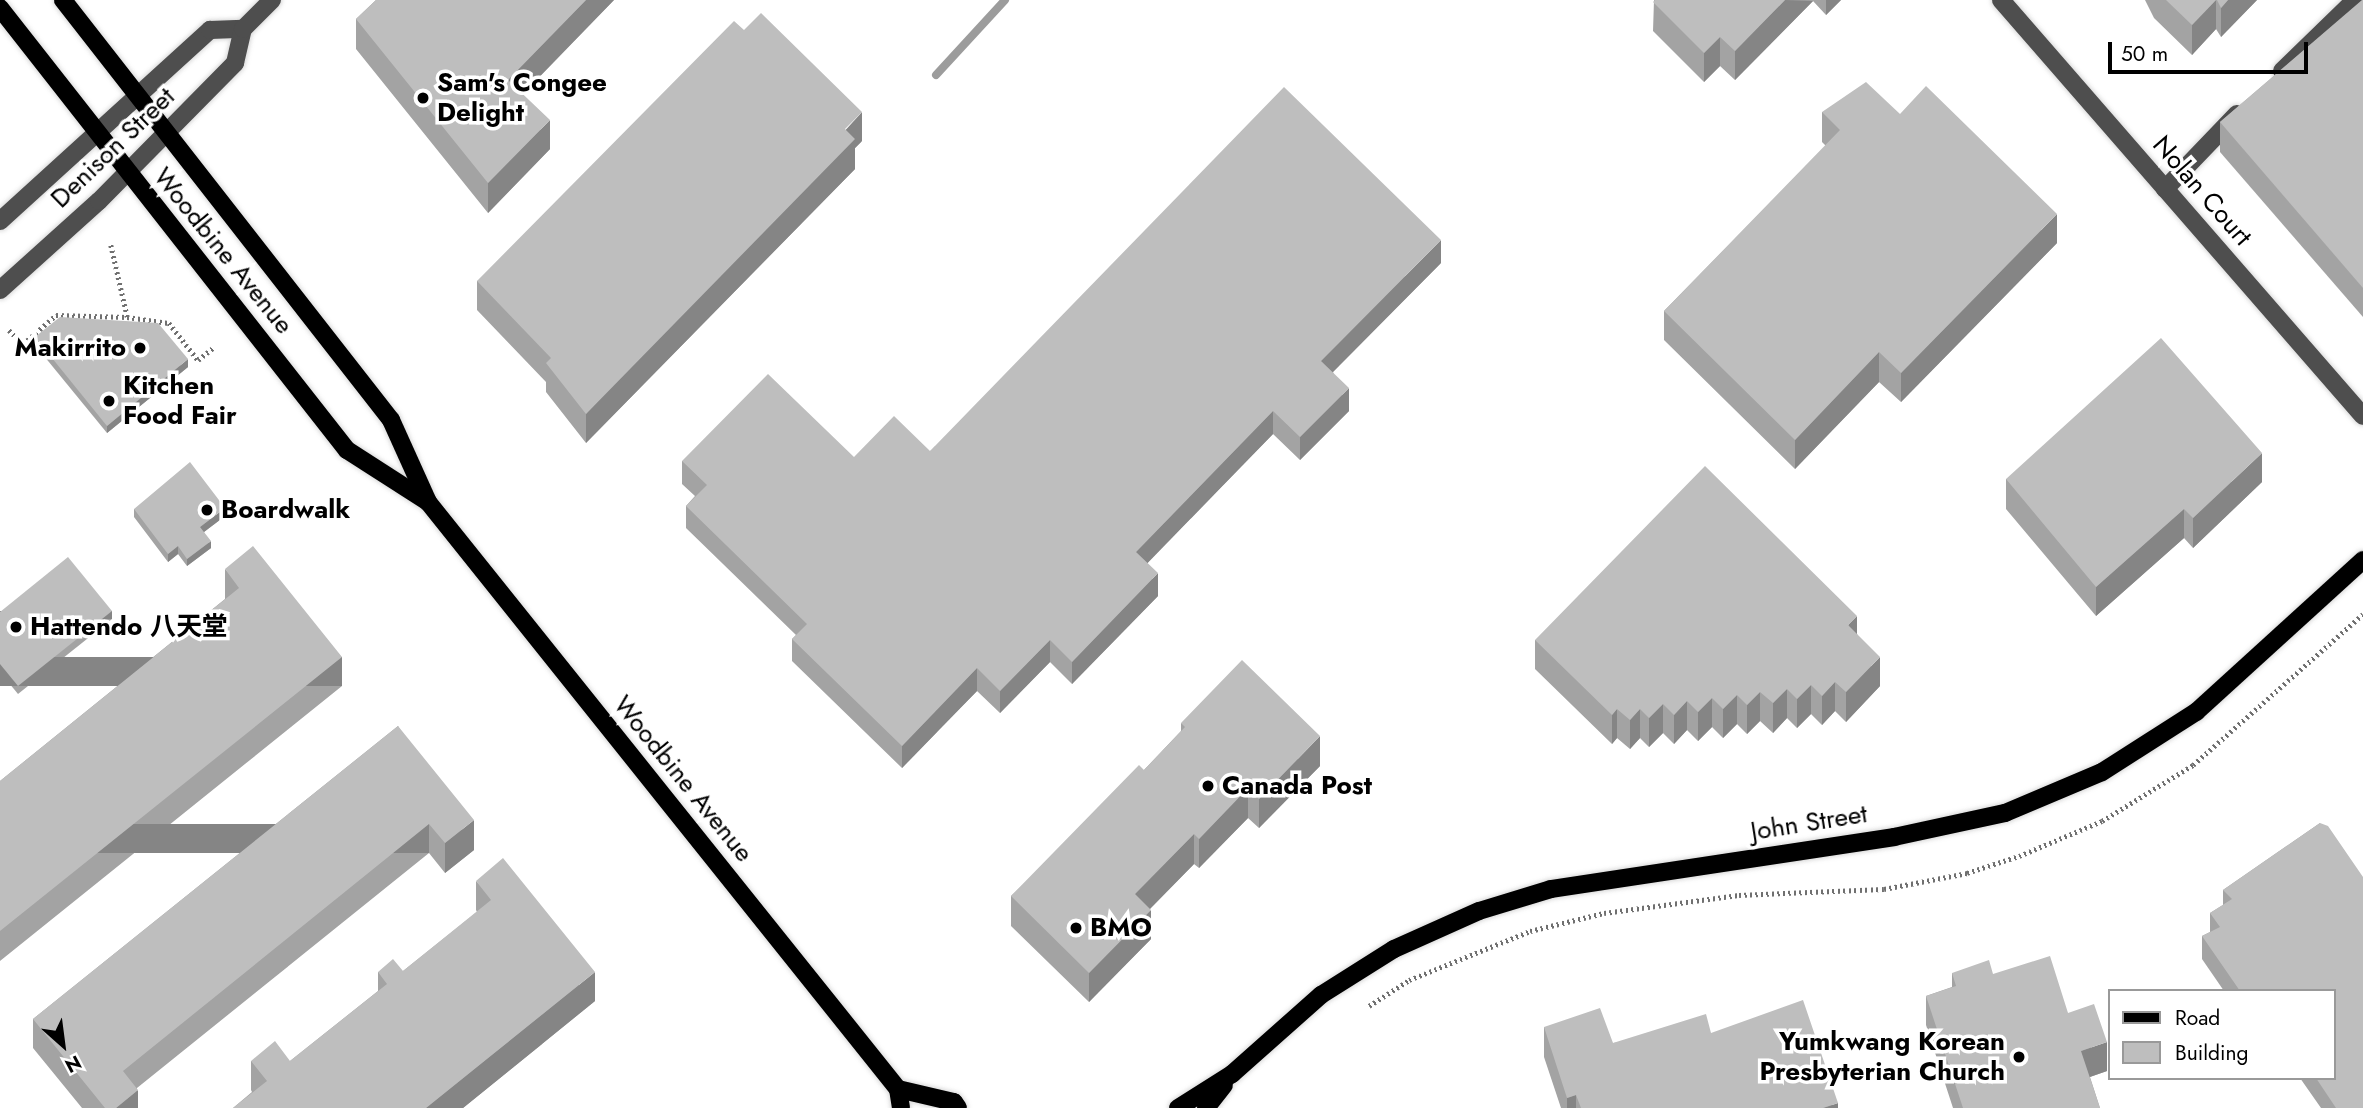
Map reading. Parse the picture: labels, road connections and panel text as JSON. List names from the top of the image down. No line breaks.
{"streets":{"main road":["Woodbine Avenue","John Street"],"street":["Denison Street","Nolan Court"]},"crossings":[["Denison Street","Woodbine Avenue"]],"places":["Sam's Congee Delight","Makirrito","Kitchen Food Fair","Boardwalk","Hattendo 八天堂","Canada Post","BMO","Yumkwang Korean Presbyterian Church"],"legend":["Road","Building"],"scale_bar":"50 m","north":"bottom right"}
